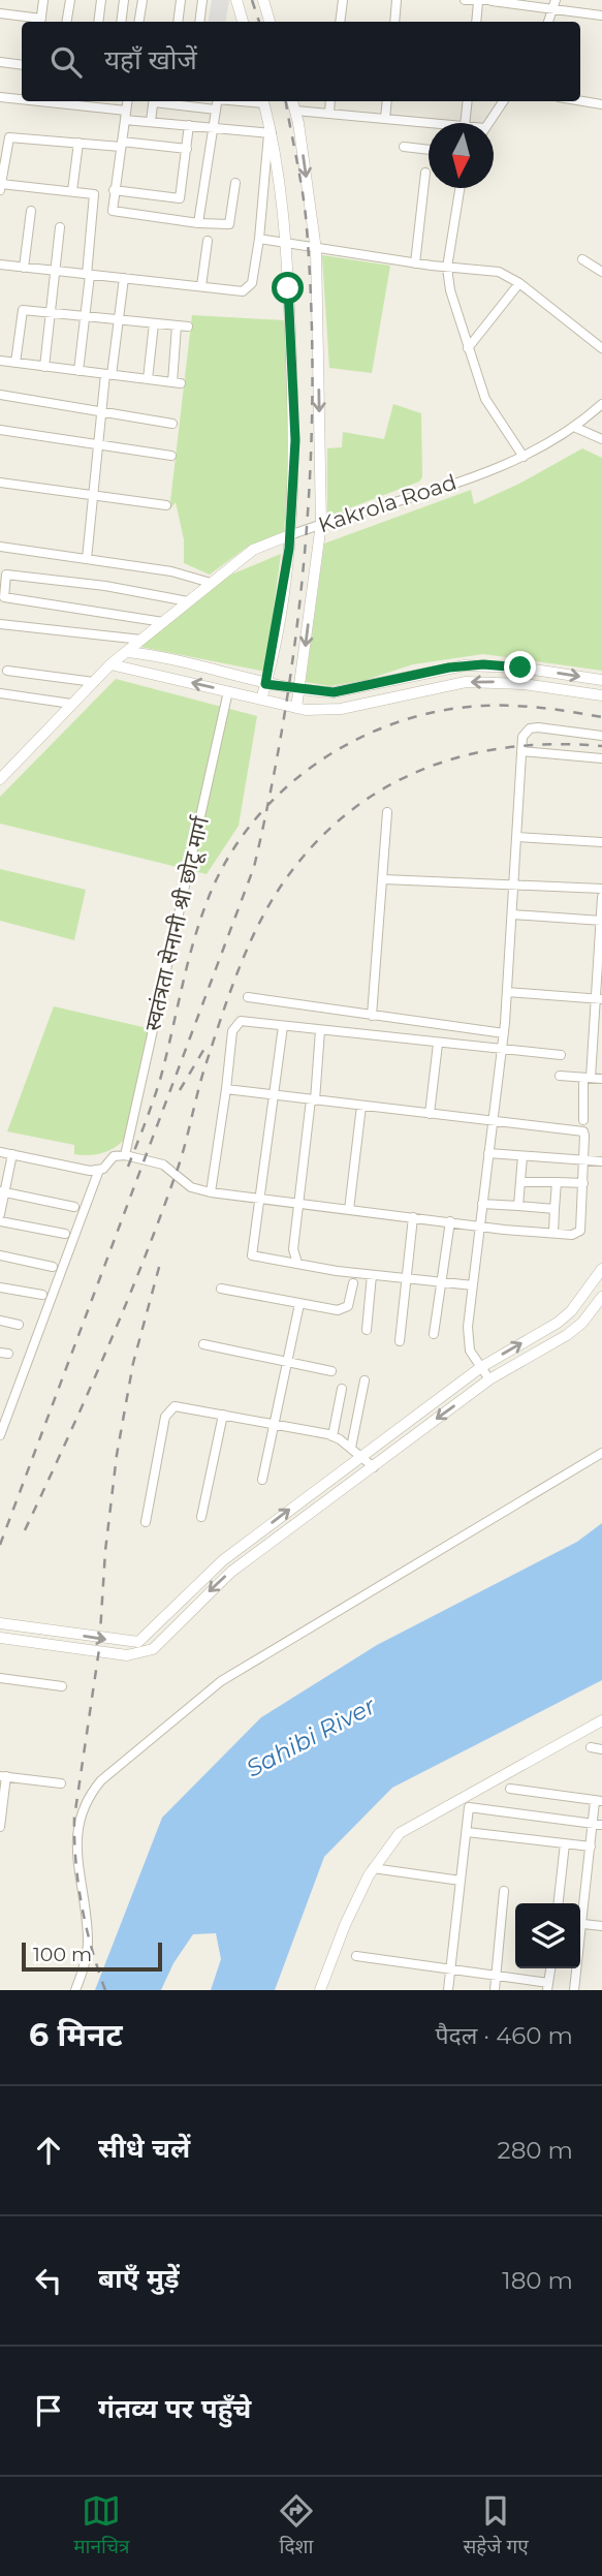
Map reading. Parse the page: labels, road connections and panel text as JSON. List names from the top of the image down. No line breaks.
{"streets":{"street":["Kakrola Road","स्वतंत्रता सेनानी श्री छोटू मार्ग"]},"water":["Sahibi River"],"scale_bar":"100 m","north":"bottom","page":{"search":"यहाँ खोजें","scale":"100 m","heading":["6 मिनट","पैदल · 460 m"],"list":[["सीधे चलें","280 m"],["बाएँ मुड़ें","180 m"],"गंतव्य पर पहुँचे"],"nav":["मानचित्र","दिशा","सहेजे गए"]}}
